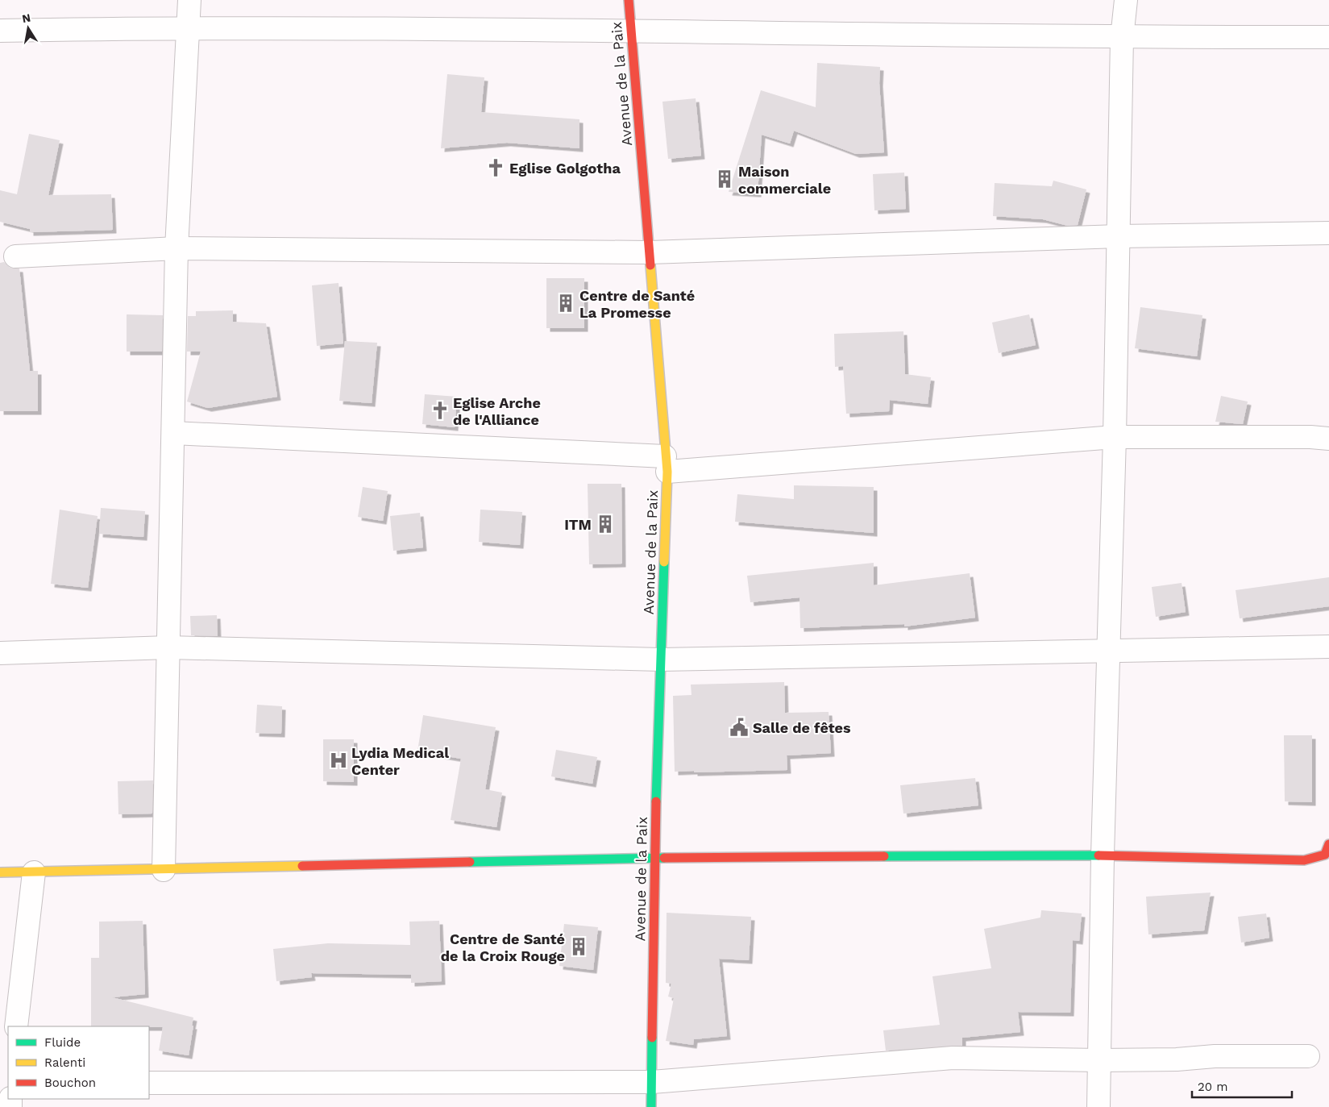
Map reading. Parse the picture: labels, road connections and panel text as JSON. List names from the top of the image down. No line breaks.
{"streets":{"street":["Avenue de la Paix"]},"places":{"church":["Eglise Golgotha","Eglise Arche de l'Alliance"],"building":["Maison commerciale","Centre de Santé La Promesse","ITM","Centre de Santé de la Croix Rouge"],"public building":["Salle de fêtes"],"hospital":["Lydia Medical Center"]},"legend":["Fluide","Ralenti","Bouchon"],"scale_bar":"20 m","north":"top"}
